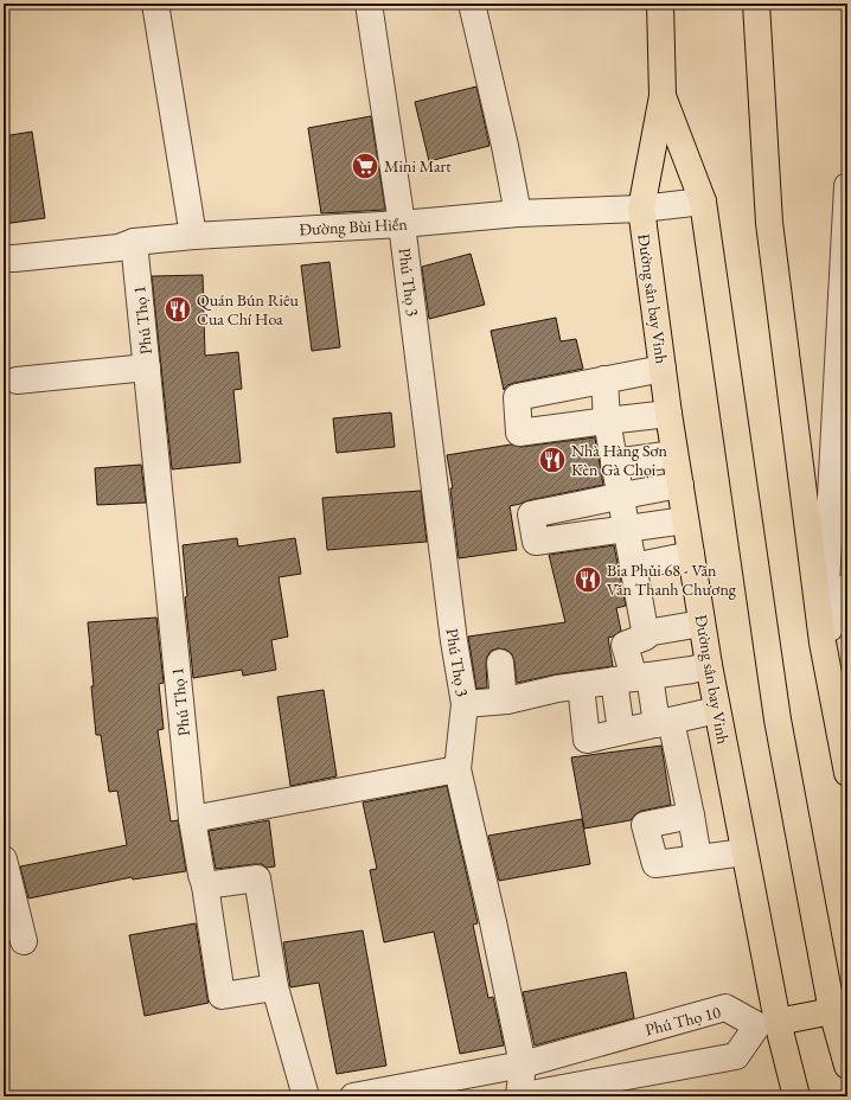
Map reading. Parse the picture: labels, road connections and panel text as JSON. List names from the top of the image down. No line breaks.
{"streets":{"main road":["Đường sân bay Vinh"],"street":["Đường Bùi Hiển","Phú Thọ 3","Phú Thọ 1","Phú Thọ 10"]},"crossings":[["Đường Bùi Hiển","Phú Thọ 3"],["Đường Bùi Hiển","Đường sân bay Vinh"],["Đường Bùi Hiển","Phú Thọ 1"],["Phú Thọ 3","Phú Thọ 10"],["Đường sân bay Vinh","Phú Thọ 10"]],"places":{"supermarket":["Mini Mart"],"restaurant":["Quán Bún Riêu Cua Chí Hoa","Nhà Hàng Sơn Kèn Gà Chọi","Bia Phủi 68 - Văn Văn Thanh Chương"]}}
